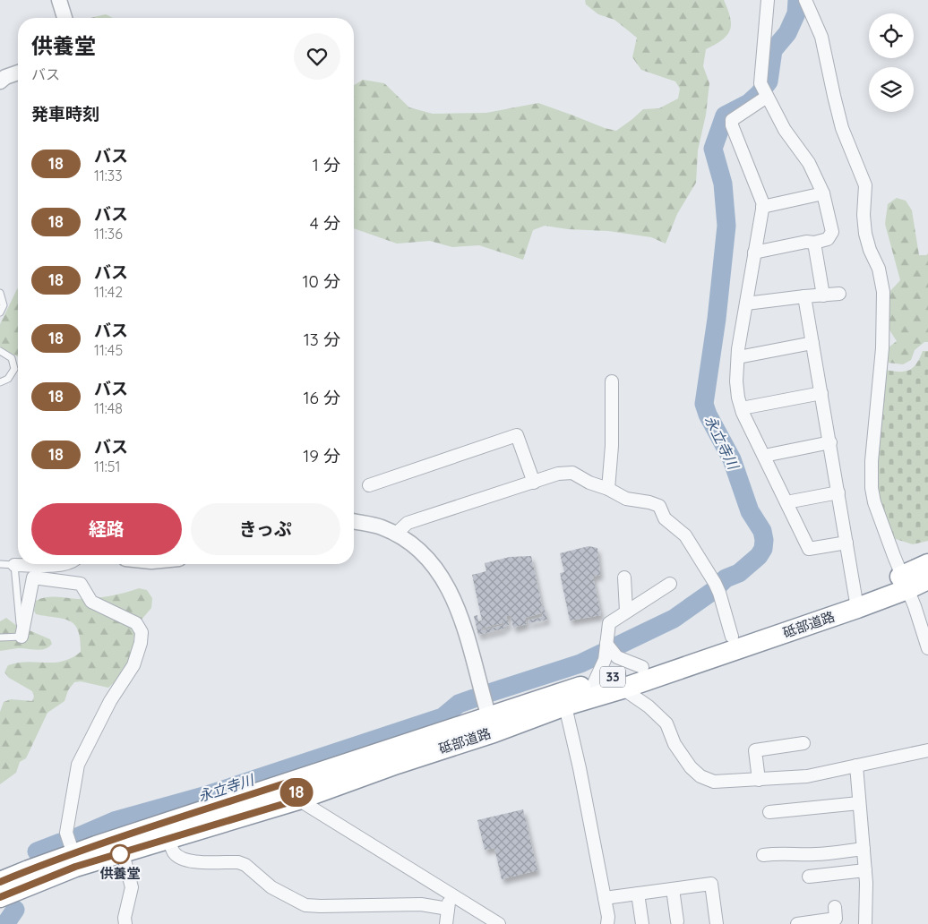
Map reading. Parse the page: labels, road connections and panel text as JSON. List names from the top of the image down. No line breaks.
{"streets":{"highway":["砥部道路","33"]},"water":["永立寺川"],"places":["供養堂"],"lines":["bus line 18"],"page":{"on_map":"18","heading":[["供養堂","バス"],"発車時刻"],"list":[{"mark":"18","name":"バス","note":"11:33","value":"1 分"},{"mark":"18","name":"バス","note":"11:36","value":"4 分"},{"mark":"18","name":"バス","note":"11:42","value":"10 分"},{"mark":"18","name":"バス","note":"11:45","value":"13 分"},{"mark":"18","name":"バス","note":"11:48","value":"16 分"},{"mark":"18","name":"バス","note":"11:51","value":"19 分"}],"buttons":["経路","きっぷ"]}}
